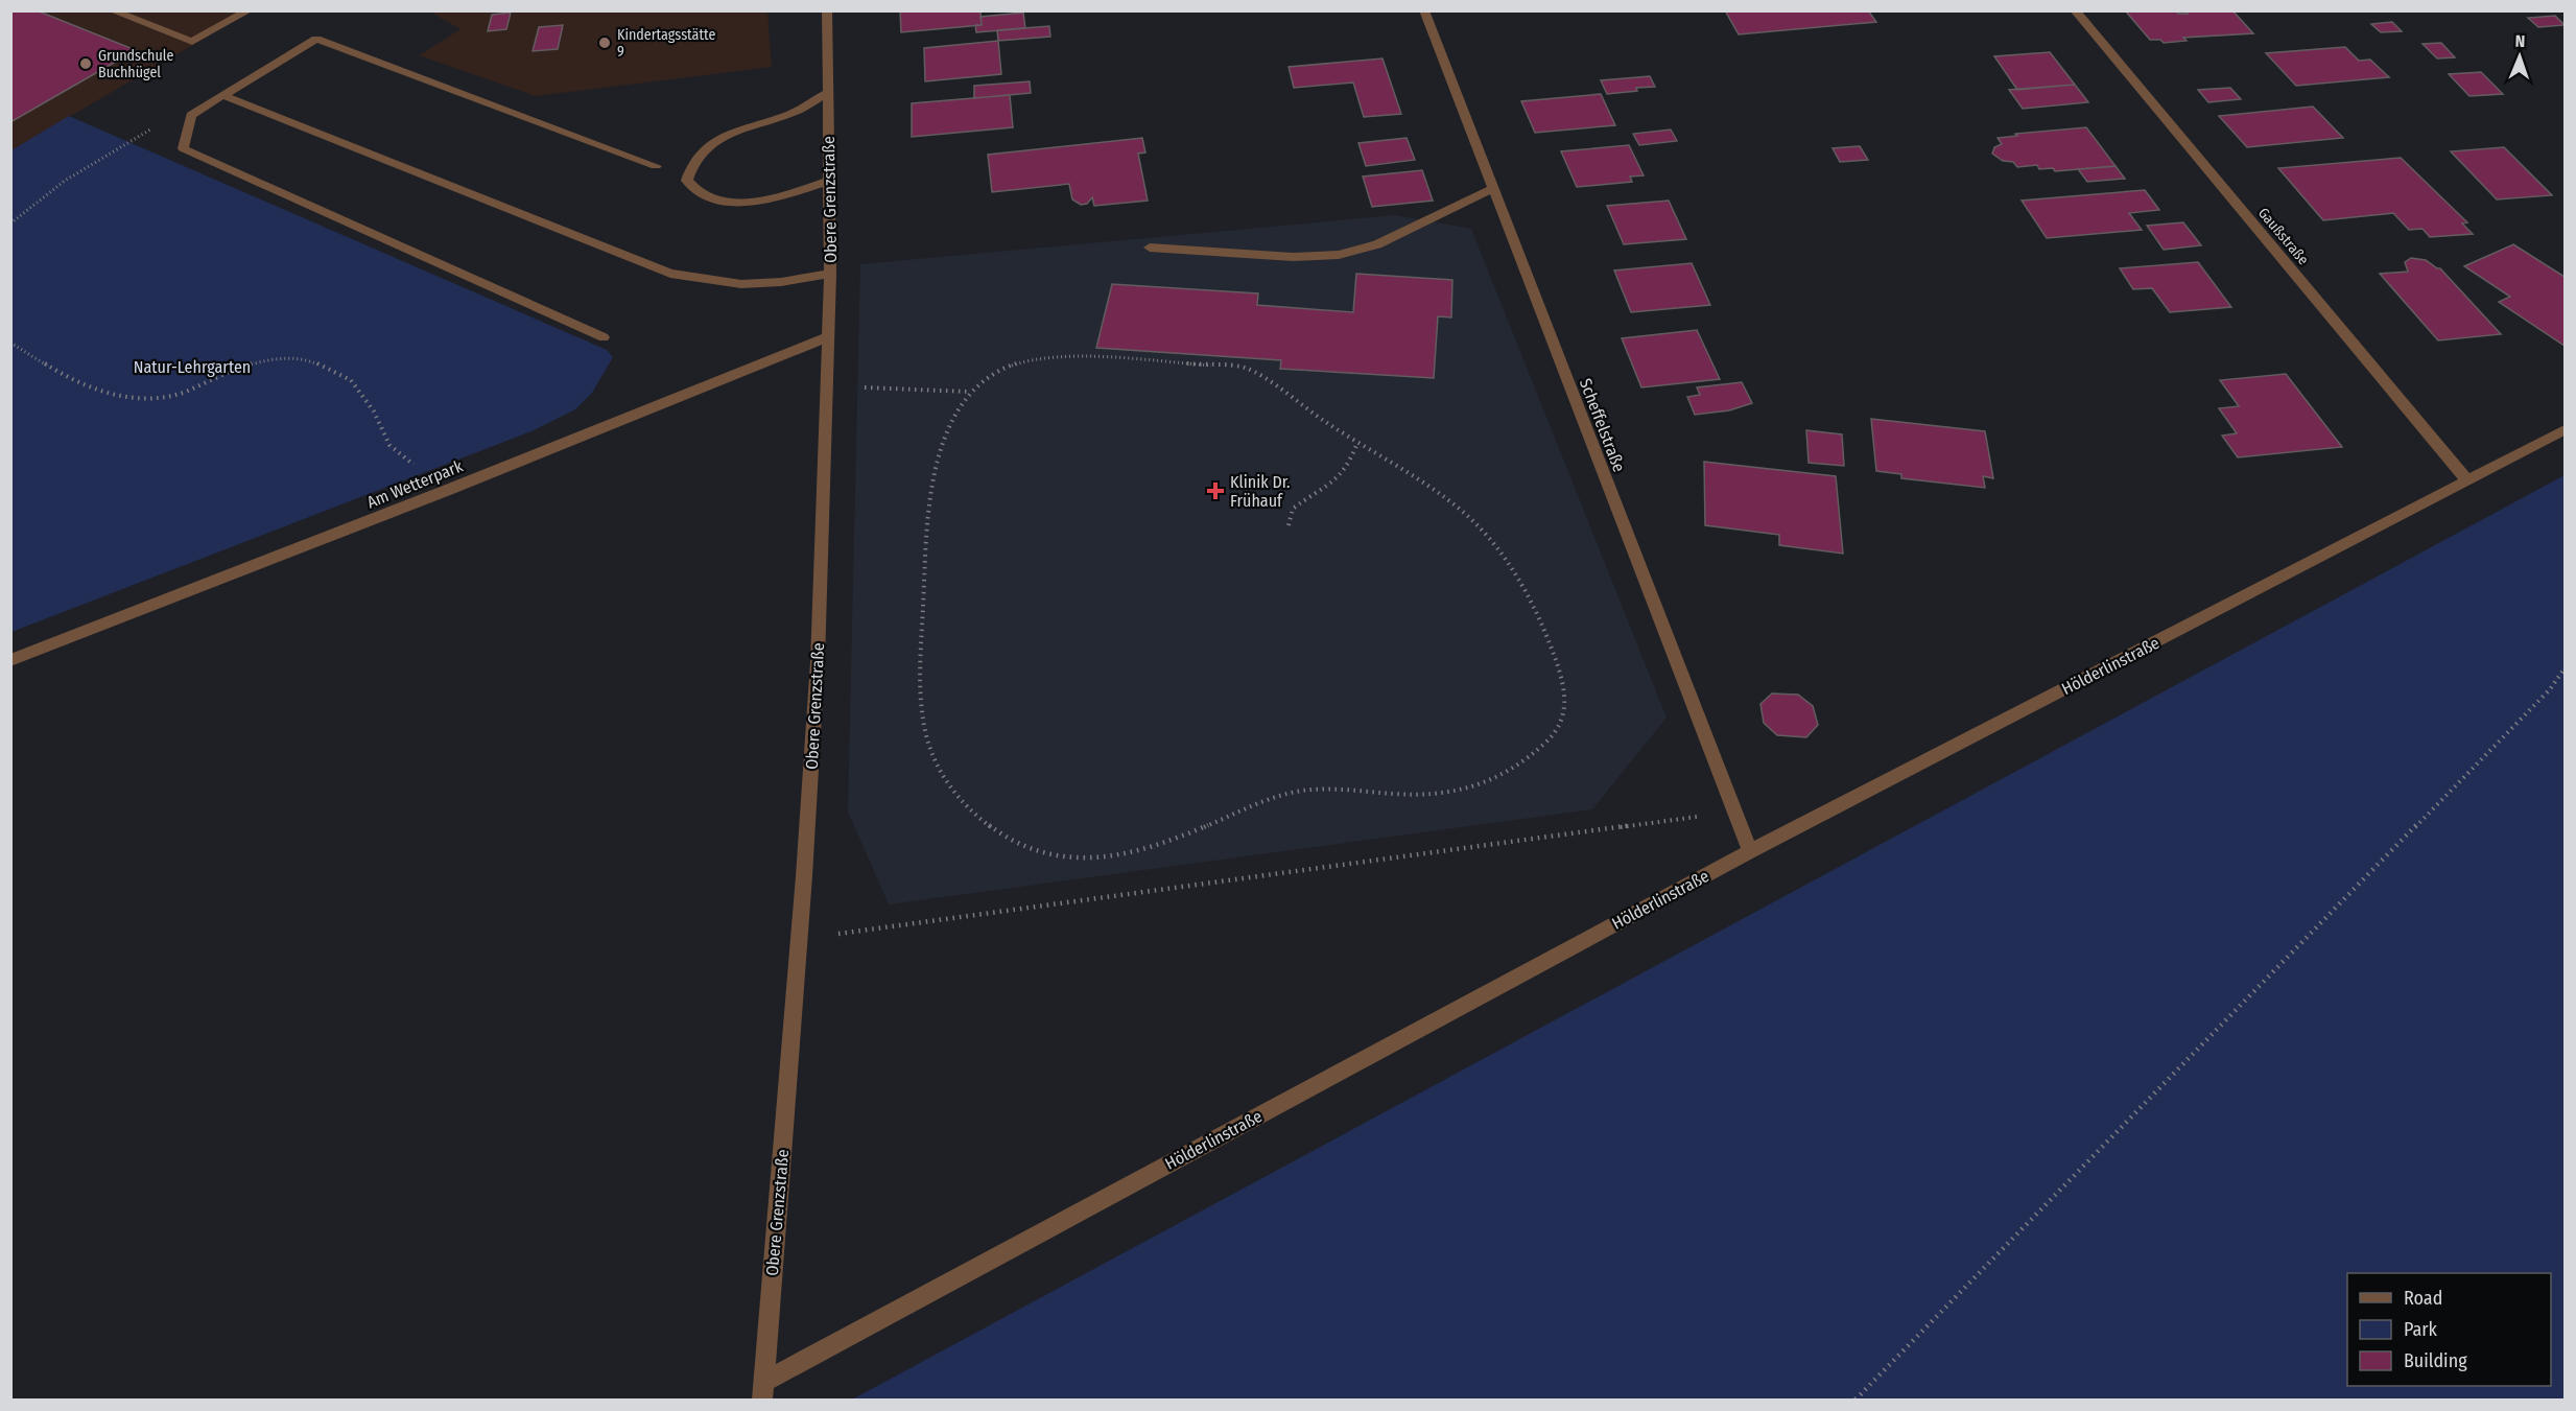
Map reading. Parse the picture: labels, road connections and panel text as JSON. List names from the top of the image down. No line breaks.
{"streets":{"street":["Obere Grenzstraße","Gaußstraße","Scheffelstraße","Am Wetterpark","Hölderlinstraße"]},"crossings":[["Obere Grenzstraße","Am Wetterpark"],["Obere Grenzstraße","Hölderlinstraße"],["Gaußstraße","Hölderlinstraße"],["Scheffelstraße","Hölderlinstraße"]],"parks":["Natur-Lehrgarten"],"places":{"other":["Kindertagsstätte 9","Grundschule Buchhügel"],"health":["Klinik Dr. Frühauf"]},"legend":["Road","Park","Building"],"north":"top"}
